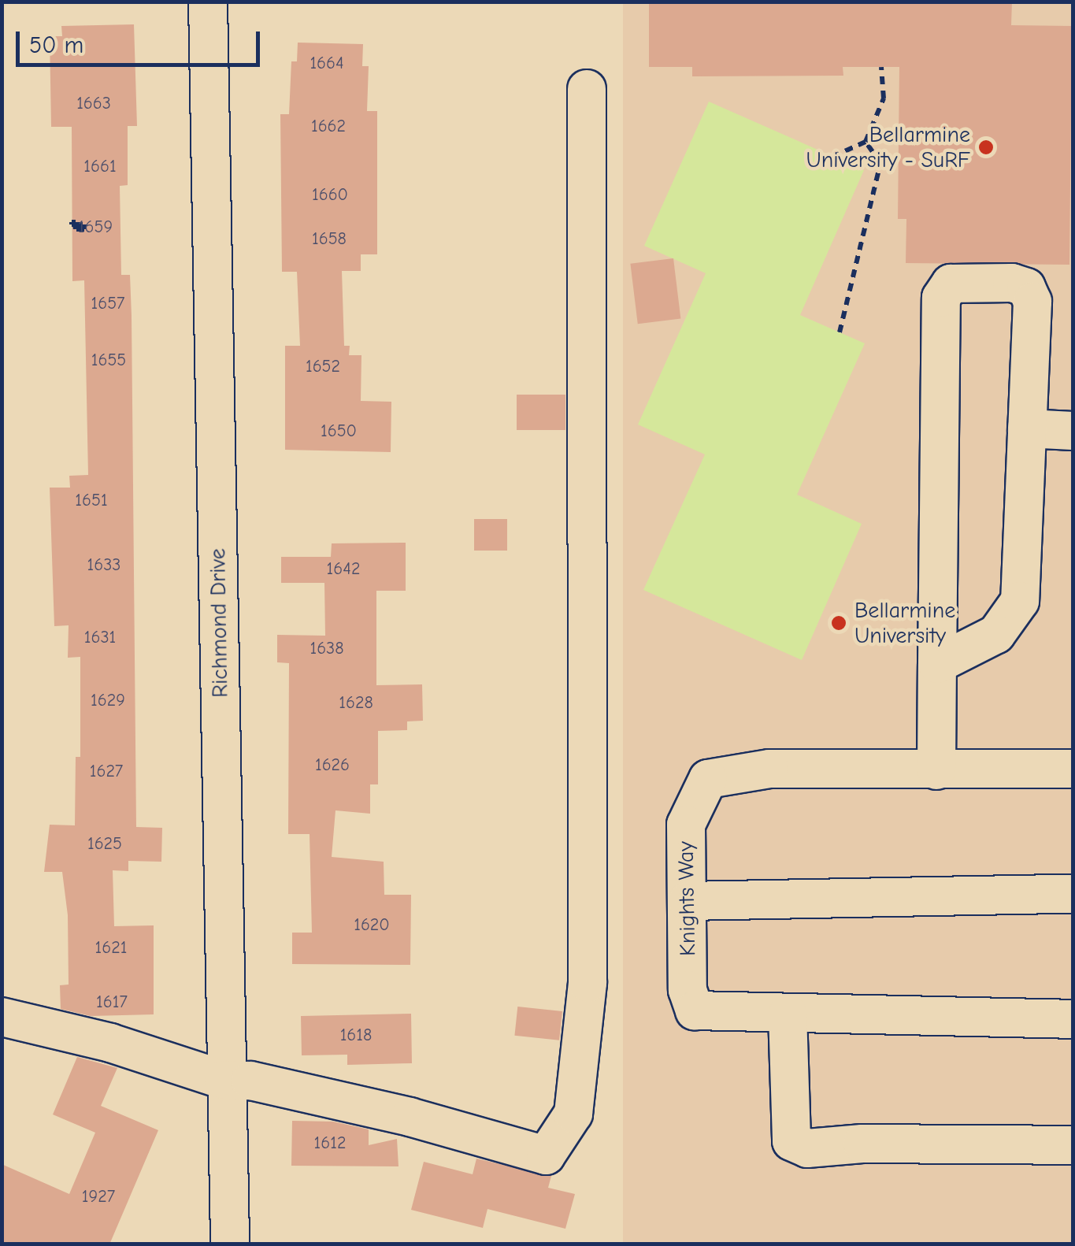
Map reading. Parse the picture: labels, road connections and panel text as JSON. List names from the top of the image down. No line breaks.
{"streets":{"street":["Richmond Drive","Knights Way"]},"places":["Bellarmine University - SuRF","Bellarmine University"],"house_numbers":["1664","1663","1662","1661","1660","1659","1658","1657","1655","1652","1650","1651","1633","1642","1631","1638","1629","1628","1626","1627","1625","1620","1621","1617","1618","1612","1927"],"scale_bar":"50 m"}
